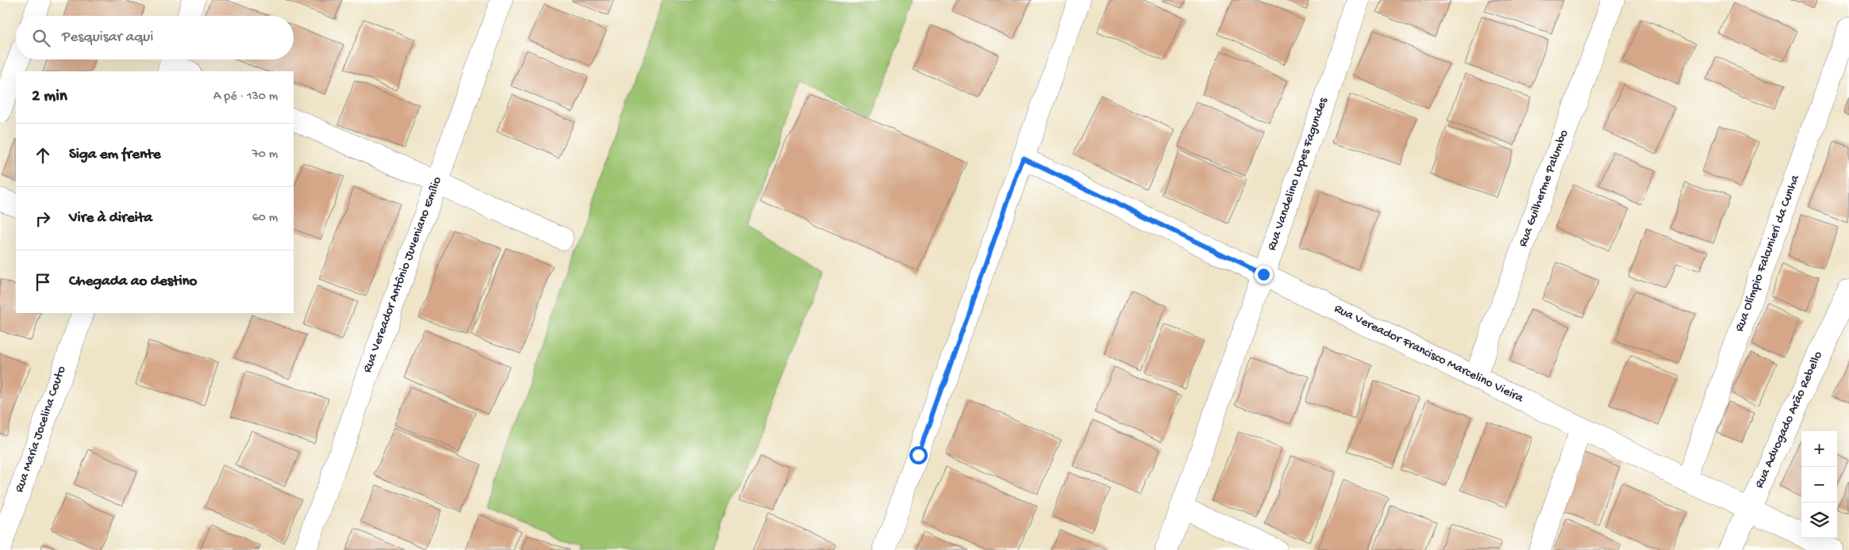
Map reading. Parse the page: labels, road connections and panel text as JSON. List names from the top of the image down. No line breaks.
{"streets":{"street":["Rua Vandelino Lopes Fagundes","Rua Guilherme Palumbo","Rua Olímpio Falcunieri da Cunha","Rua Vereador Antônio Juveniano Emílio","Rua Vereador Francisco Marcelino Vieira","Rua Advogado Arão Rebello","Rua Maria Jocelina Couto"]},"crossings":[["Rua Vandelino Lopes Fagundes","Rua Vereador Francisco Marcelino Vieira"],["Rua Guilherme Palumbo","Rua Vereador Francisco Marcelino Vieira"],["Rua Olímpio Falcunieri da Cunha","Rua Vereador Francisco Marcelino Vieira"],["Rua Vereador Francisco Marcelino Vieira","Rua Advogado Arão Rebello"]],"page":{"search":"Pesquisar aqui","heading":["2 min","A pé · 130 m"],"list":[["Siga em frente","70 m"],["Vire à direita","60 m"],"Chegada ao destino"],"map_buttons":["+","−"]}}
